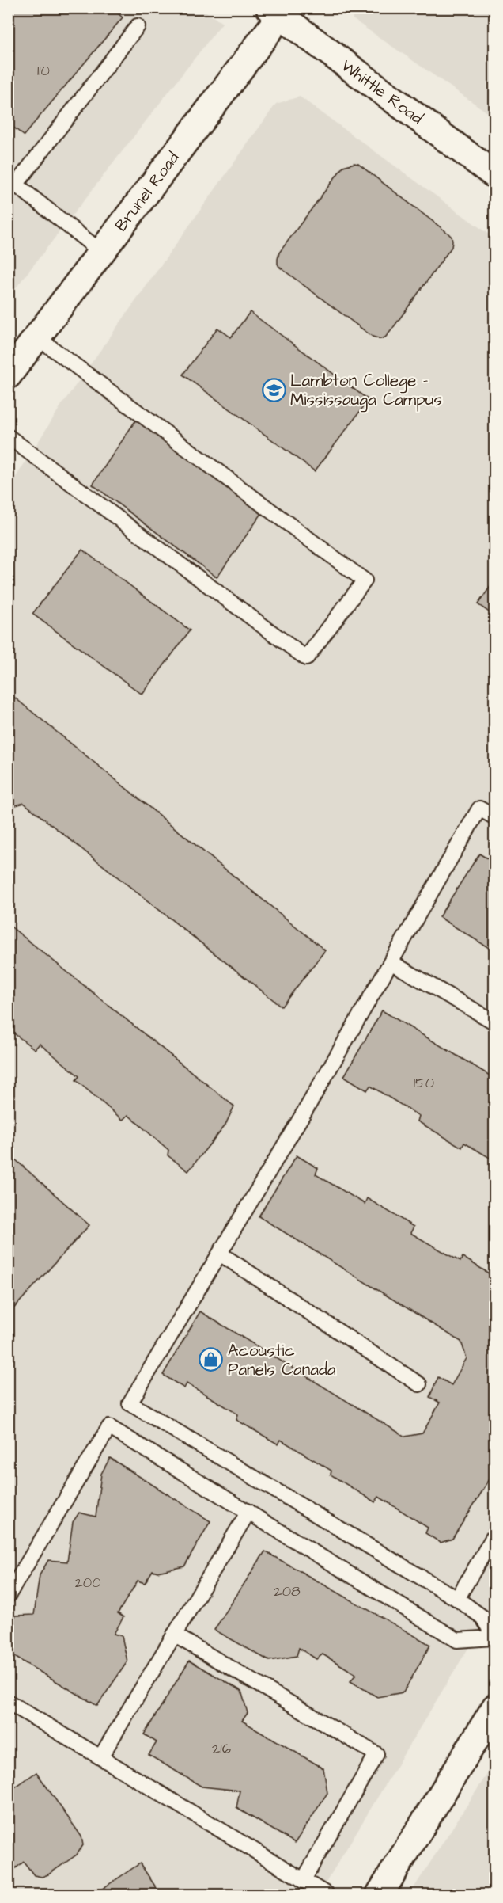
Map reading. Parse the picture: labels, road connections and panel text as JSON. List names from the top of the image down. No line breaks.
{"streets":{"street":["Whittle Road","Brunel Road"]},"crossings":[["Whittle Road","Brunel Road"]],"places":{"school or university":["Lambton College - Mississauga Campus"],"shop":["Acoustic Panels Canada"]},"house_numbers":["110","150","200","208","216"]}
